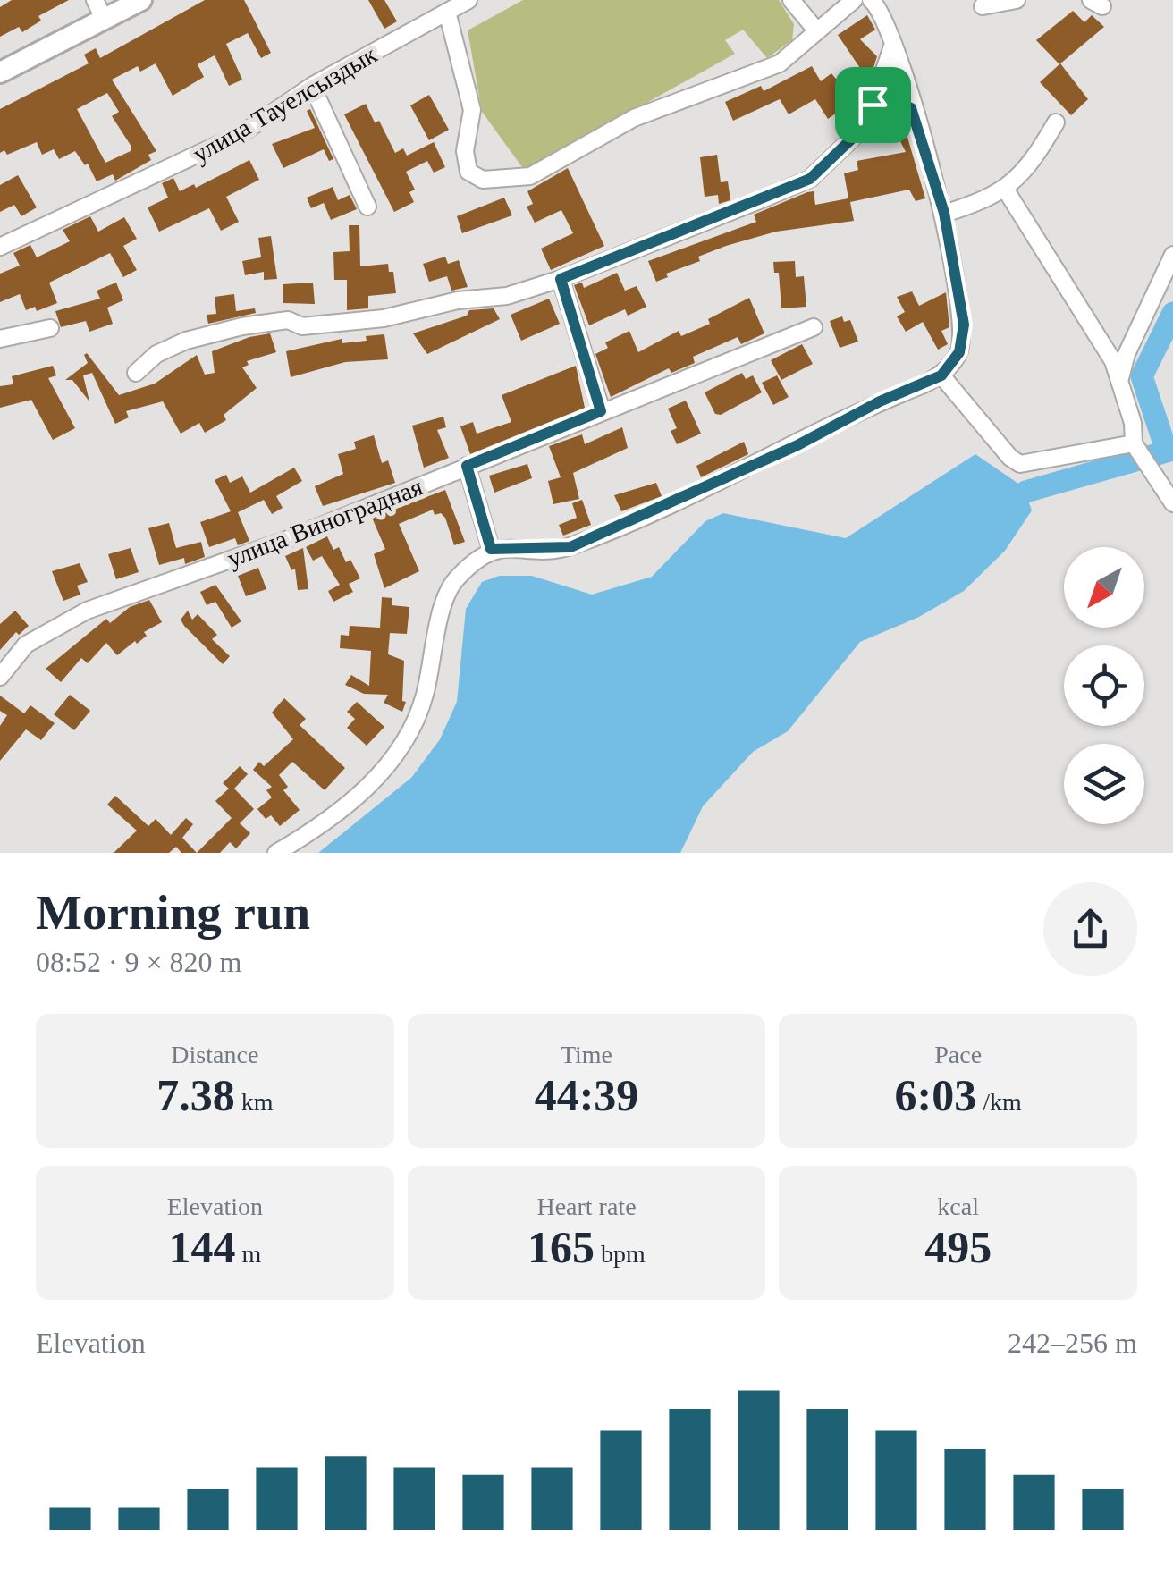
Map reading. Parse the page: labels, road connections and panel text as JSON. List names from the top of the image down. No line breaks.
{"streets":{"street":["улица Тауелсыздык","улица Виноградная"]},"north":"bottom left","page":{"heading":["Morning run","08:52 · 9 × 820 m"],"stats":[["Distance","7.38 km"],["Time","44:39"],["Pace","6:03 /km"],["Elevation","144 m"],["Heart rate","165 bpm"],["kcal","495"]],"chart":["Elevation","242–256 m"]}}
